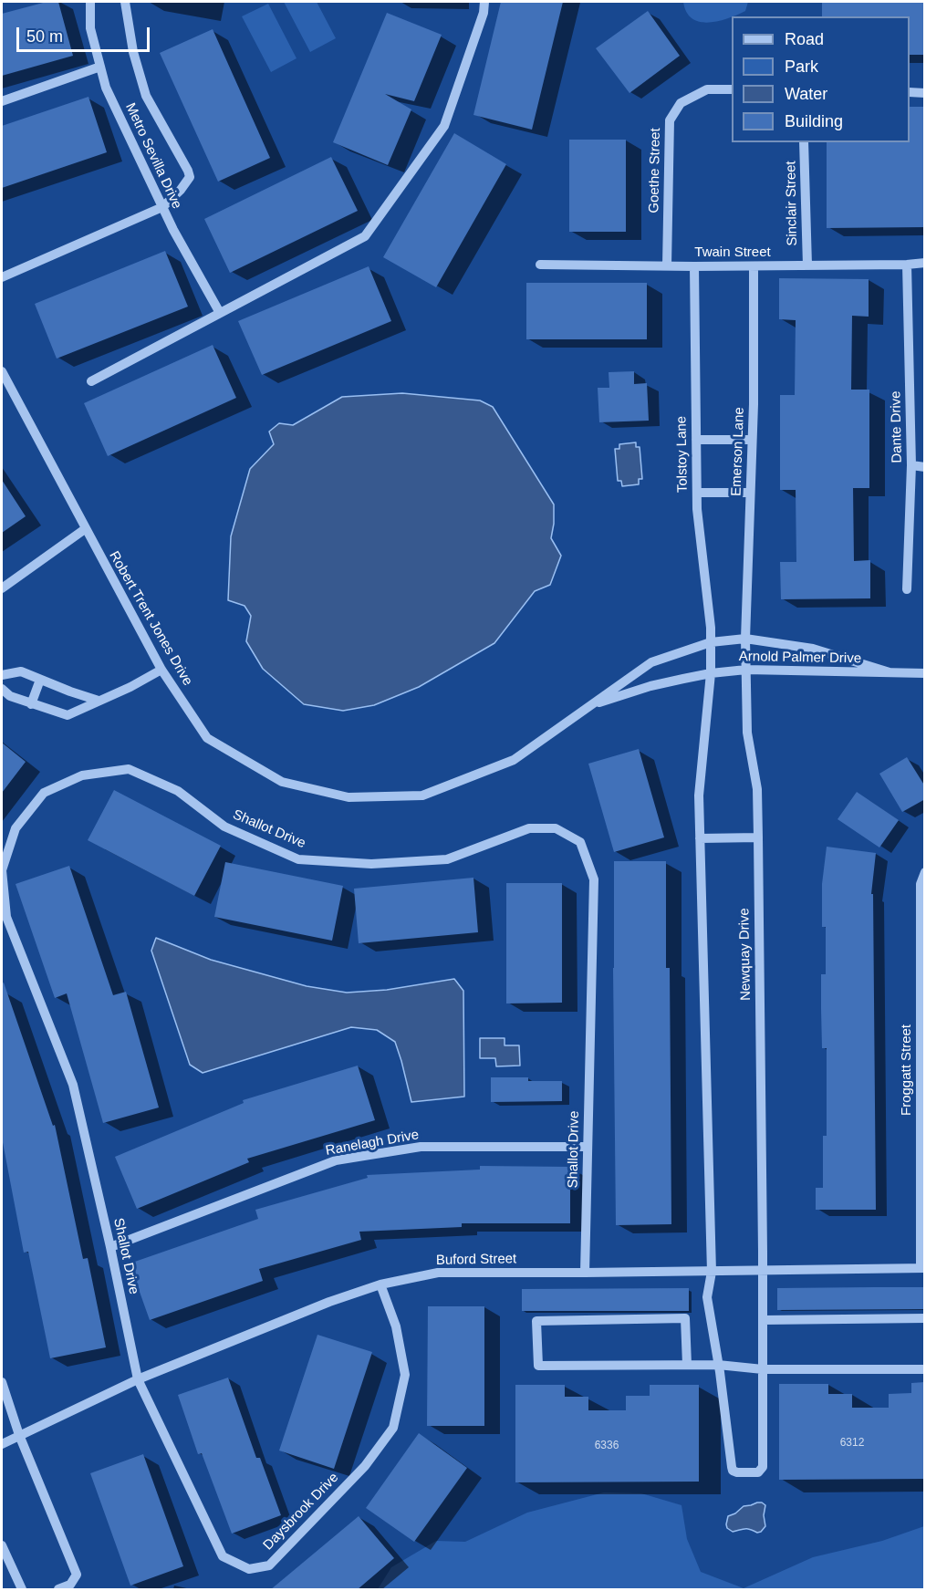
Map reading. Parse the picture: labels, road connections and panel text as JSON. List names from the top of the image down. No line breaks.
{"streets":{"street":["Metro Sevilla Drive","Goethe Street","Sinclair Street","Twain Street","Dante Drive","Emerson Lane","Tolstoy Lane","Robert Trent Jones Drive","Arnold Palmer Drive","Shallot Drive","Newquay Drive","Froggatt Street","Ranelagh Drive","Buford Street","Daysbrook Drive"]},"crossings":[["Goethe Street","Twain Street"],["Sinclair Street","Twain Street"],["Twain Street","Dante Drive"],["Twain Street","Emerson Lane"],["Twain Street","Tolstoy Lane"],["Emerson Lane","Robert Trent Jones Drive"],["Emerson Lane","Arnold Palmer Drive"],["Emerson Lane","Newquay Drive"],["Tolstoy Lane","Robert Trent Jones Drive"],["Robert Trent Jones Drive","Arnold Palmer Drive"],["Robert Trent Jones Drive","Newquay Drive"],["Arnold Palmer Drive","Newquay Drive"],["Shallot Drive","Ranelagh Drive"],["Shallot Drive","Buford Street"],["Shallot Drive","Daysbrook Drive"],["Newquay Drive","Buford Street"],["Froggatt Street","Buford Street"],["Buford Street","Daysbrook Drive"]],"house_numbers":["6312","6336"],"legend":["Road","Park","Water","Building"],"scale_bar":"50 m"}
